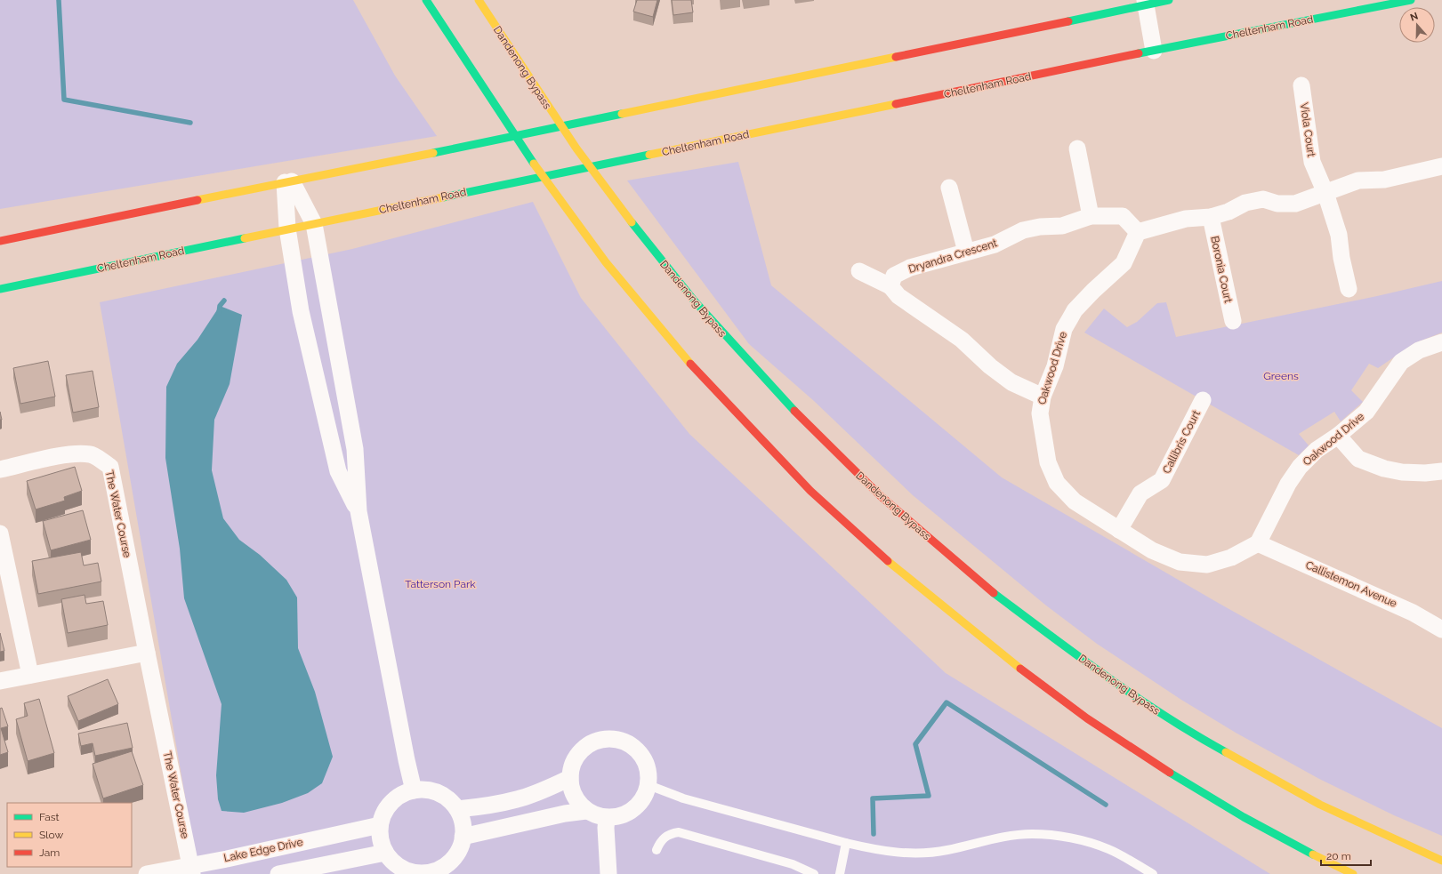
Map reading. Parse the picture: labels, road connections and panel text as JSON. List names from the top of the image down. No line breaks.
{"streets":{"main road":["Cheltenham Road","Dandenong Bypass"],"street":["Viola Court","Dryandra Crescent","Boronia Court","Oakwood Drive","Callibris Court","The Water Course","Callistemon Avenue","Lake Edge Drive"]},"crossings":[["Dryandra Crescent","Oakwood Drive"],["Oakwood Drive","Callibris Court"],["Oakwood Drive","Callistemon Avenue"],["The Water Course","Lake Edge Drive"]],"parks":["Greens","Tatterson Park"],"legend":["Fast","Slow","Jam"],"scale_bar":"20 m","north":"top"}
